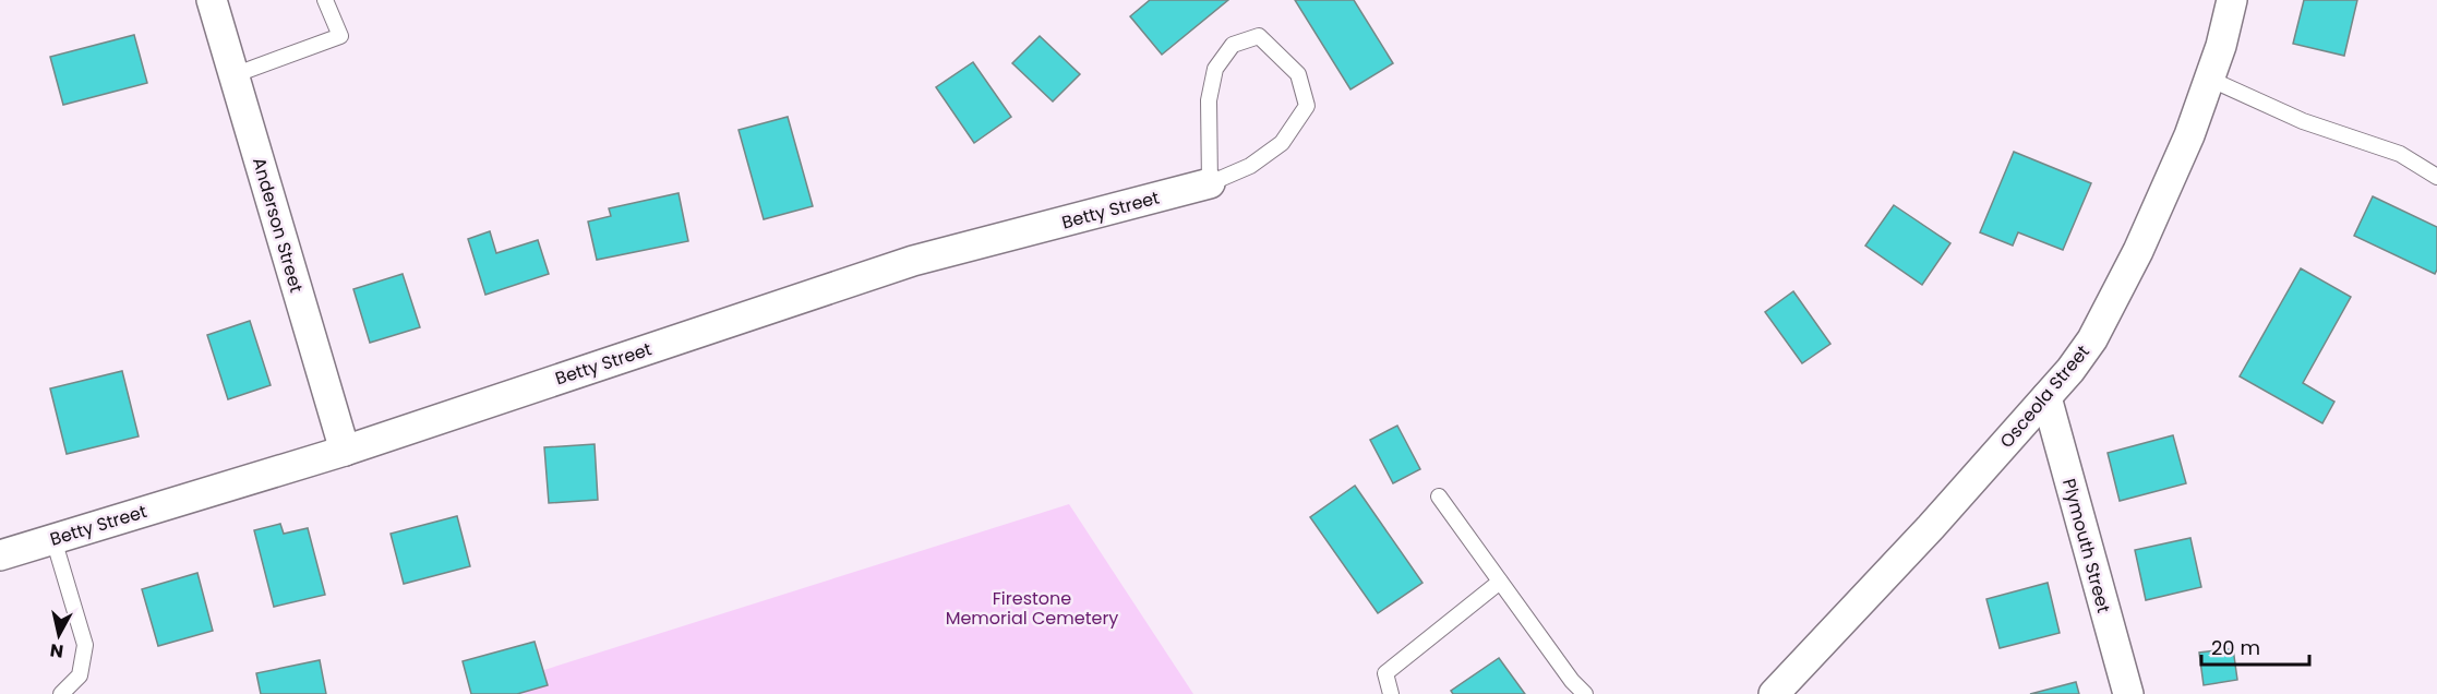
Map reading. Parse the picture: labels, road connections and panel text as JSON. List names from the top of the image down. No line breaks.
{"streets":{"street":["Betty Street","Anderson Street","Osceola Street","Plymouth Street"]},"crossings":[["Betty Street","Anderson Street"],["Osceola Street","Plymouth Street"]],"parks":["Firestone Memorial Cemetery"],"scale_bar":"20 m","north":"bottom"}
